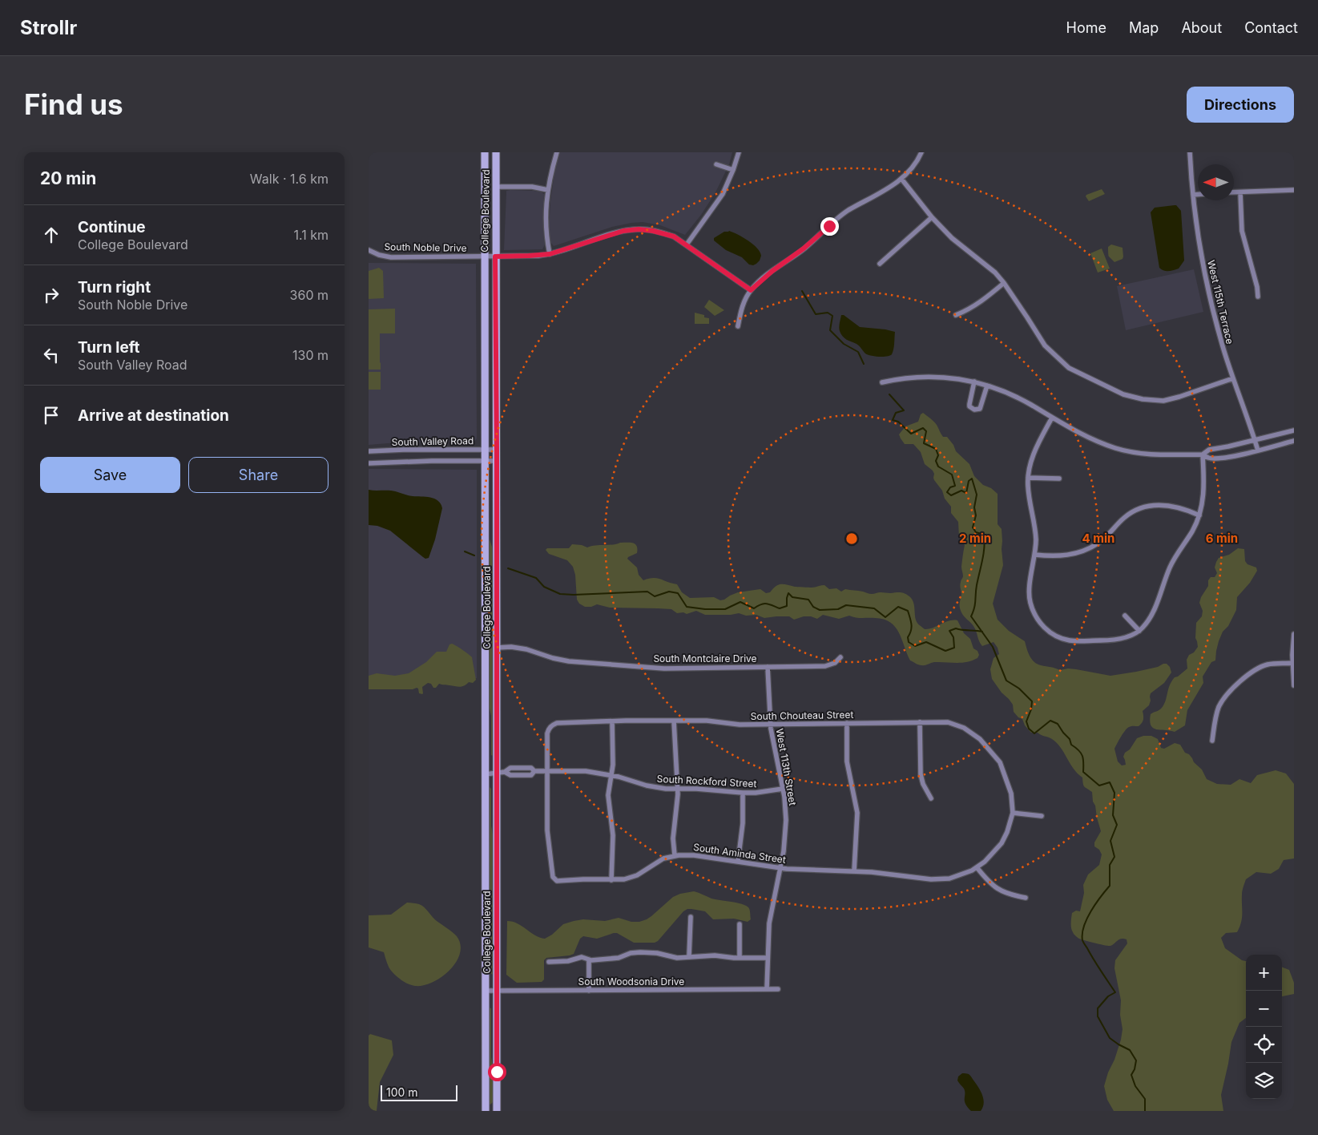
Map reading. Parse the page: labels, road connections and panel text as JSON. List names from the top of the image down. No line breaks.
{"streets":{"main road":["College Boulevard"],"street":["South Noble Drive","West 115th Terrace","South Valley Road","South Montclaire Drive","South Chouteau Street","West 113th Street","South Rockford Street","South Aminda Street","South Woodsonia Drive"]},"crossings":[["College Boulevard","South Noble Drive"],["College Boulevard","South Valley Road"],["College Boulevard","South Montclaire Drive"],["College Boulevard","South Rockford Street"],["College Boulevard","South Woodsonia Drive"],["South Montclaire Drive","West 113th Street"],["South Chouteau Street","West 113th Street"],["South Chouteau Street","South Rockford Street"],["South Chouteau Street","South Aminda Street"],["West 113th Street","South Rockford Street"],["West 113th Street","South Aminda Street"],["West 113th Street","South Woodsonia Drive"],["South Rockford Street","South Aminda Street"]],"scale_bar":"100 m","north":"left","page":{"header":"Strollr","nav":["Home","Map","About","Contact"],"buttons":["Directions",["Save","Share"]],"title":"Find us","heading":["20 min","Walk · 1.6 km"],"list":[["Continue","College Boulevard","1.1 km"],["Turn right","South Noble Drive","360 m"],["Turn left","South Valley Road","130 m"],"Arrive at destination"],"map_buttons":["+","−"],"scale":"100 m"},"rings":["2 min","4 min","6 min"]}
